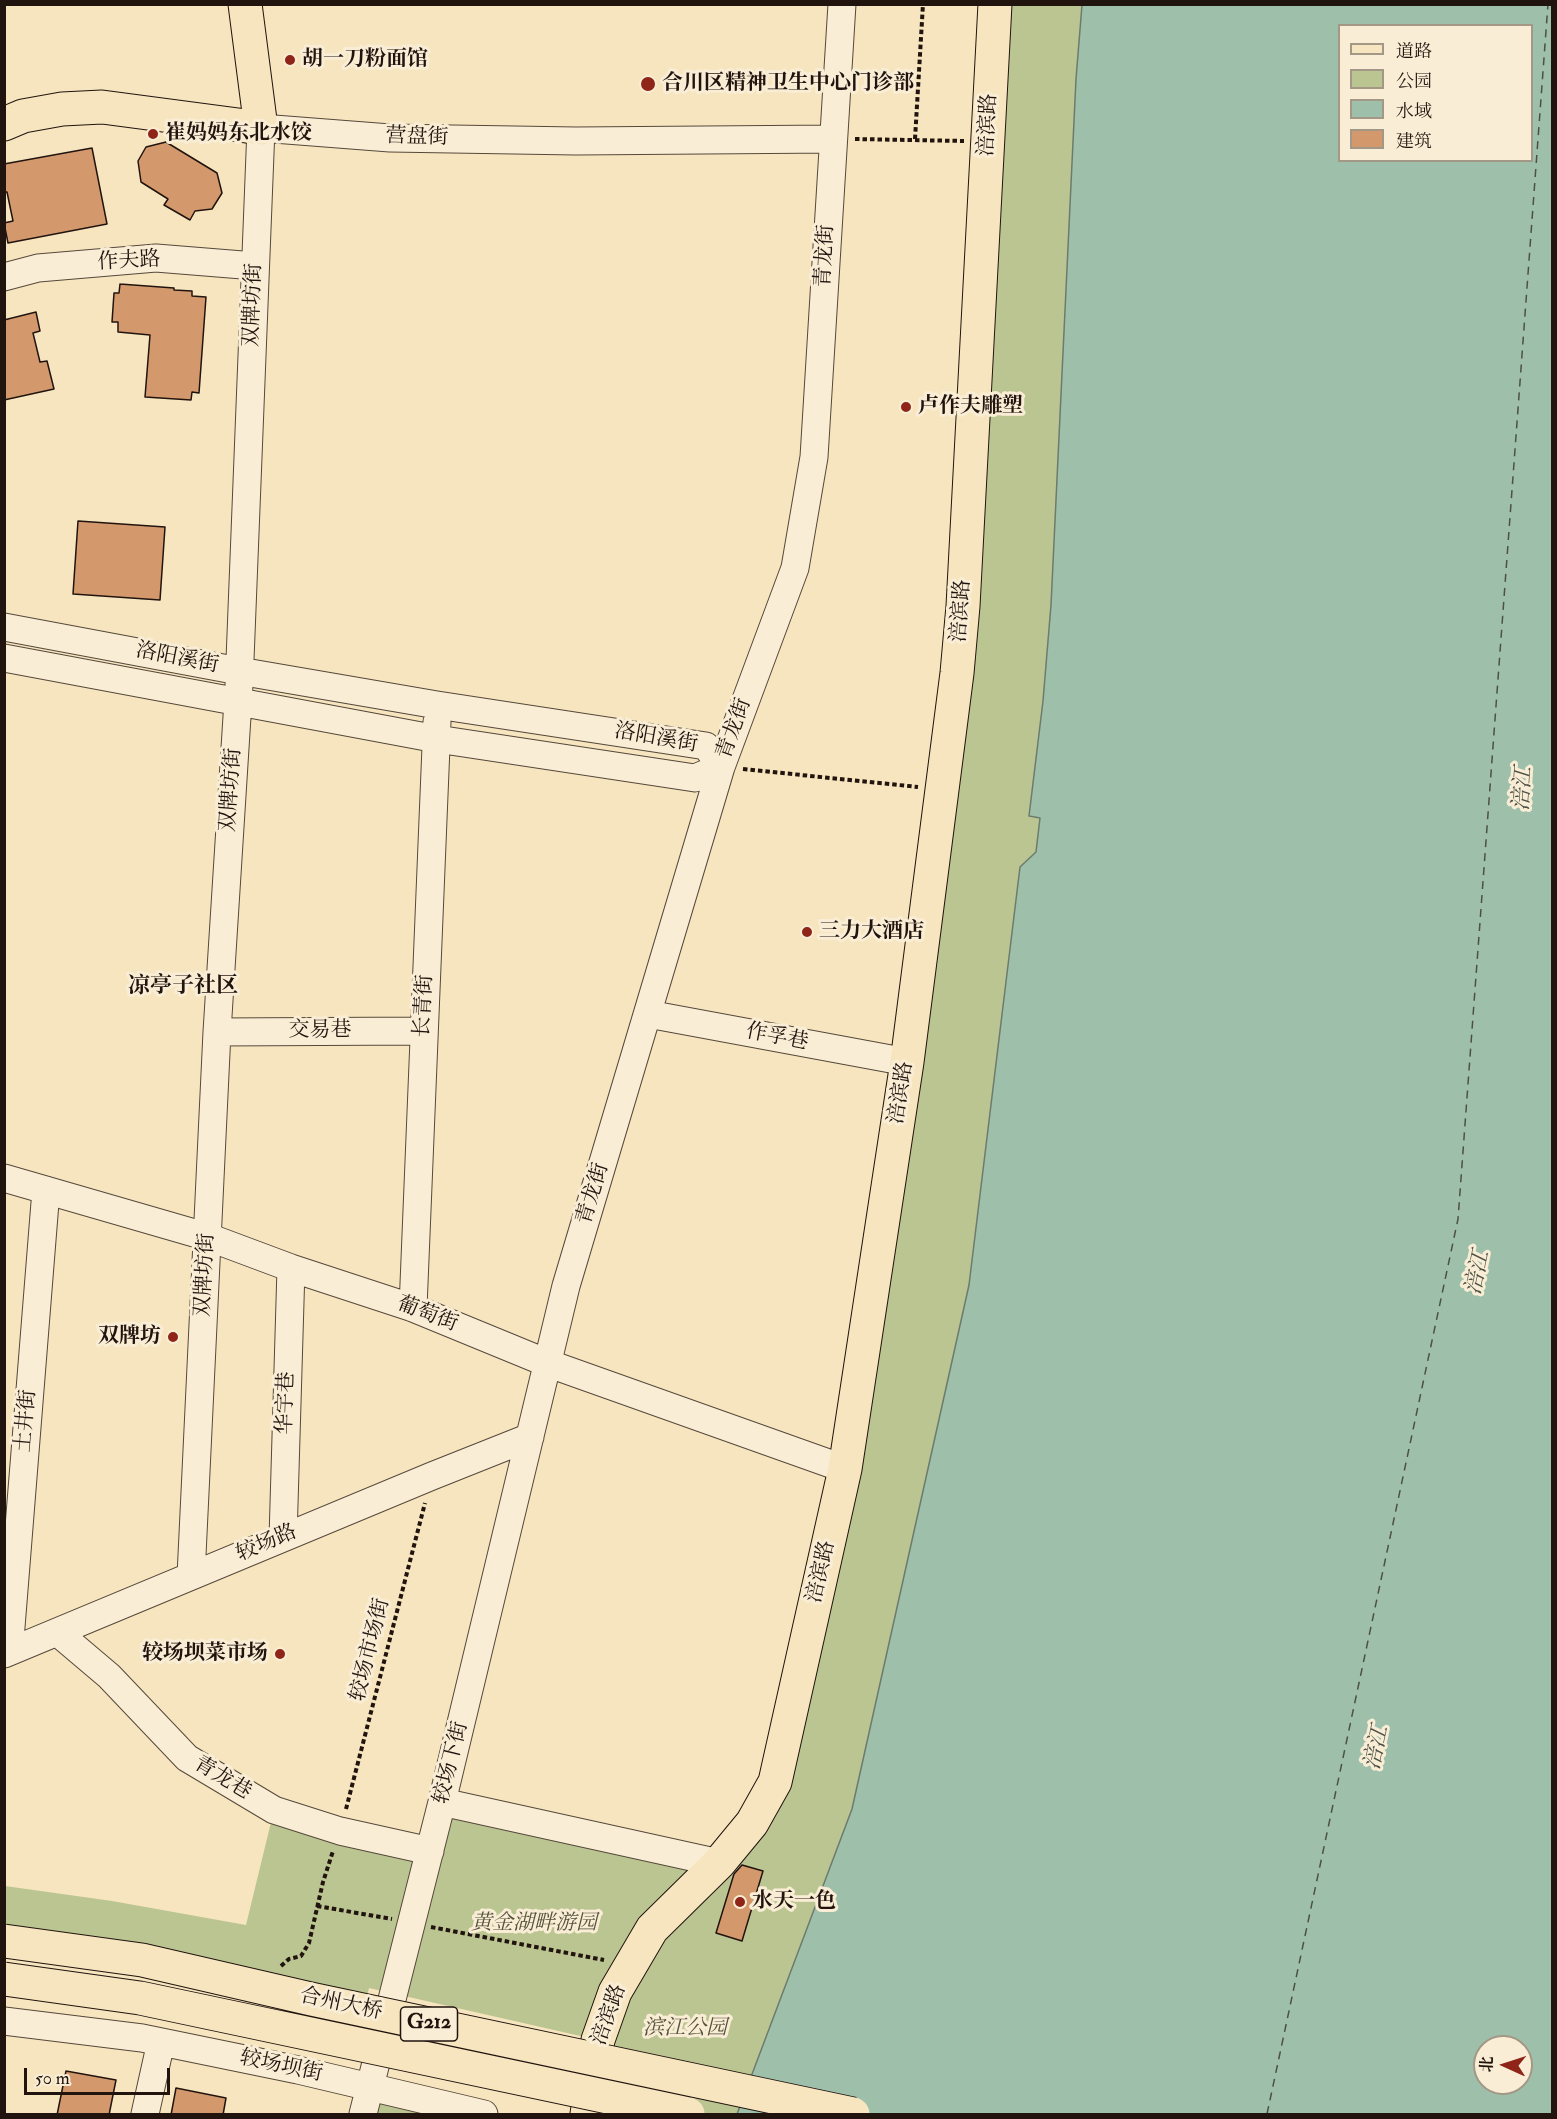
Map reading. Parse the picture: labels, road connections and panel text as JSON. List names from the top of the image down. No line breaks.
{"streets":{"main road":["涪滨路","营盘街","双牌坊街","合州大桥","G212"],"street":["青龙街","作夫路","洛阳溪街","长青街","交易巷","作孚巷","葡萄街","华宇巷","土井街","较场路","较场下街","青龙巷","较场坝街"],"path":["较场市场街"]},"crossings":[["涪滨路","作孚巷"],["涪滨路","葡萄街"],["营盘街","青龙街"],["营盘街","双牌坊街"],["青龙街","洛阳溪街"],["青龙街","作孚巷"],["青龙街","葡萄街"],["青龙街","较场路"],["青龙街","较场下街"],["作夫路","双牌坊街"],["双牌坊街","洛阳溪街"],["双牌坊街","交易巷"],["双牌坊街","葡萄街"],["双牌坊街","较场路"],["洛阳溪街","长青街"],["长青街","交易巷"],["长青街","葡萄街"],["葡萄街","华宇巷"],["葡萄街","土井街"],["华宇巷","较场路"],["土井街","较场路"],["较场路","较场市场街"],["较场路","较场下街"],["较场路","青龙巷"],["较场市场街","青龙巷"],["较场下街","青龙巷"],["较场下街","较场坝街"]],"districts":["凉亭子社区"],"water":["涪江"],"parks":["黄金湖畔游园","滨江公园"],"places":["胡一刀粉面馆","合川区精神卫生中心门诊部","崔妈妈东北水饺","卢作夫雕塑","三力大酒店","双牌坊","较场坝菜市场","水天一色"],"legend":["道路","公园","水域","建筑"],"scale_bar":"50 m","north":"left"}
